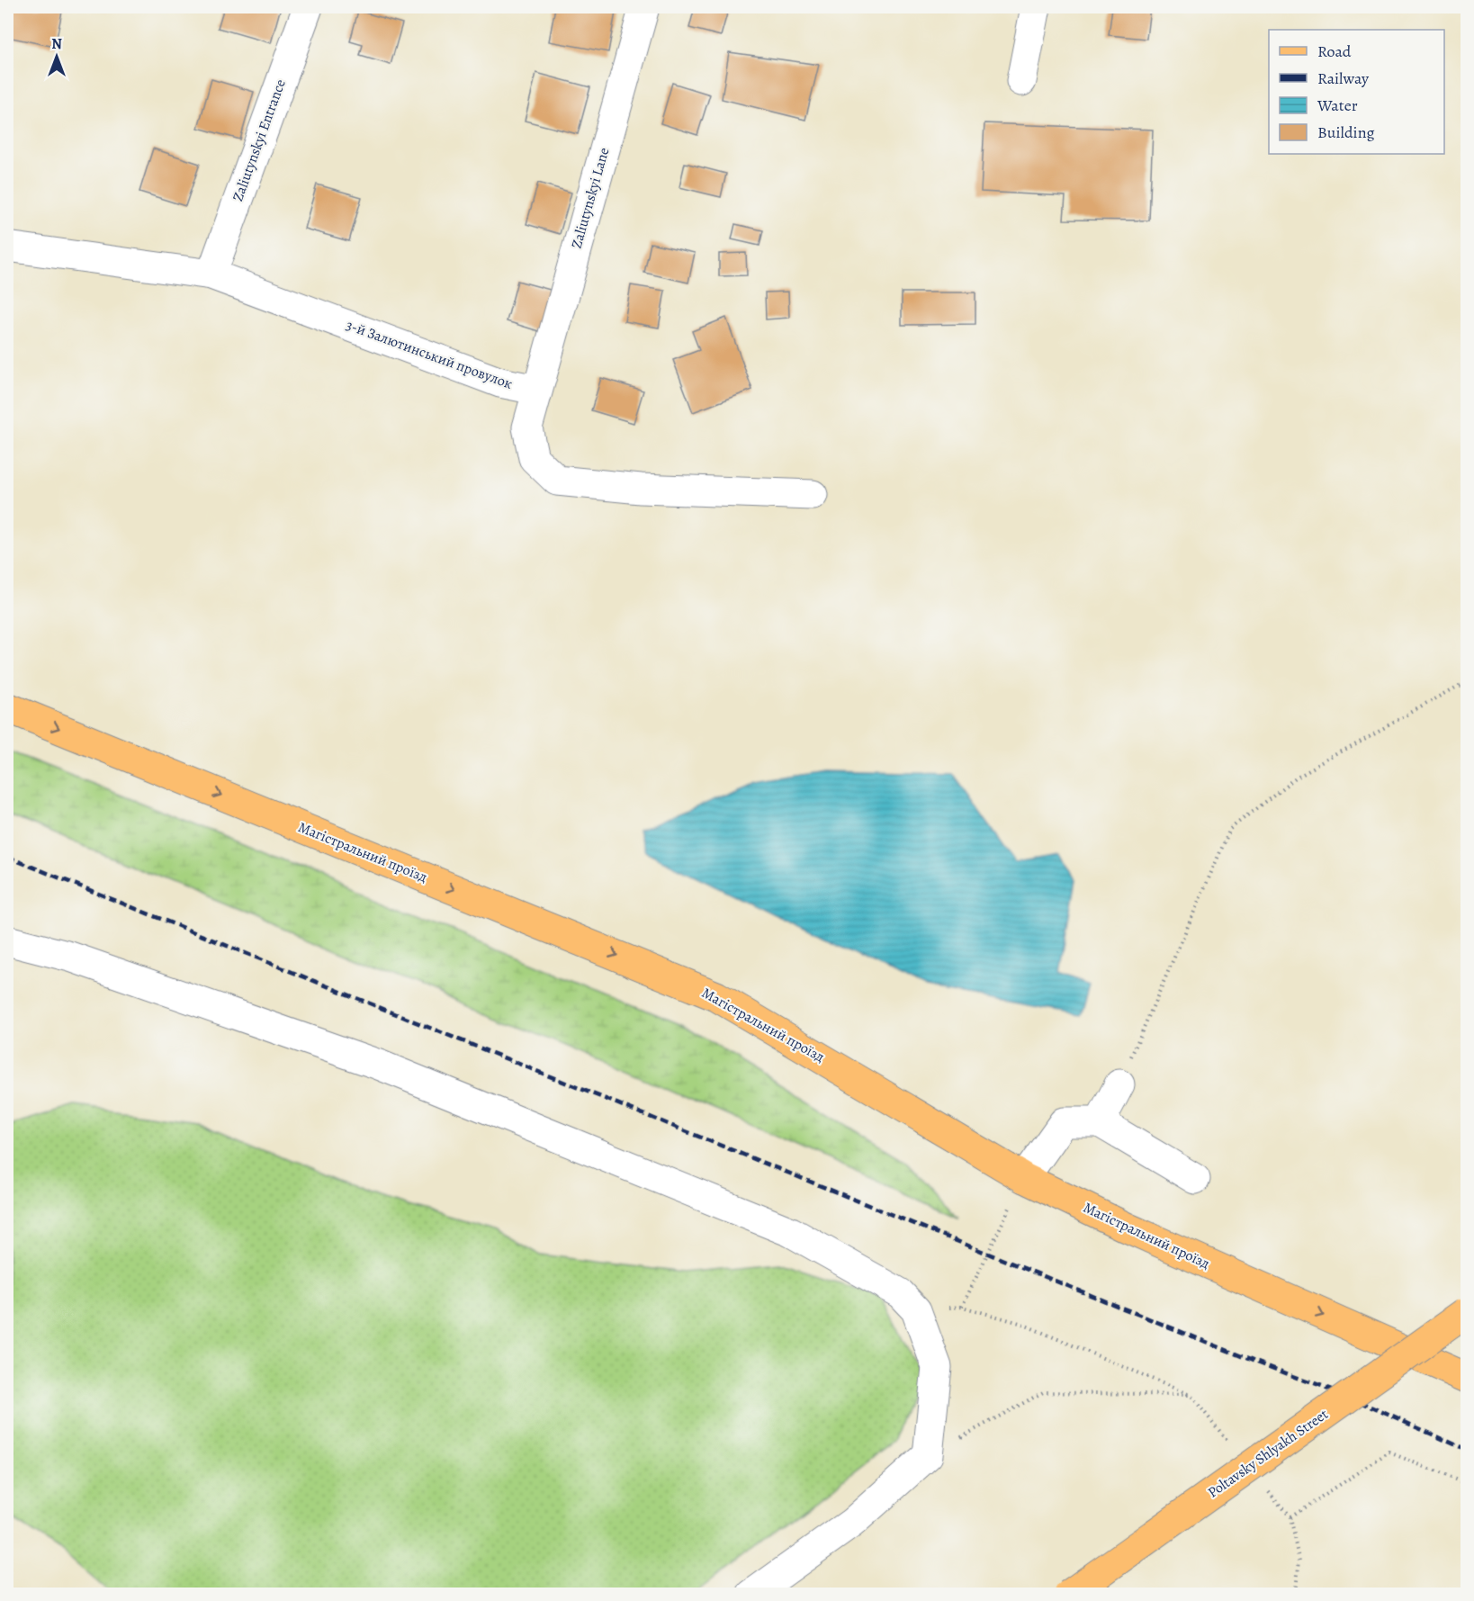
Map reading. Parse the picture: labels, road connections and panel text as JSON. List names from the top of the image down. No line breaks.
{"streets":{"main road":["Магістральний проїзд","Poltavsky Shlyakh Street"],"street":["Zaliutynskyi Entrance","Zaliutynskyi Lane","3-й Залютинський провулок"]},"crossings":[["Zaliutynskyi Entrance","3-й Залютинський провулок"],["Zaliutynskyi Lane","3-й Залютинський провулок"]],"one_way":["Магістральний проїзд"],"legend":["Road","Railway","Water","Building"],"north":"top"}
